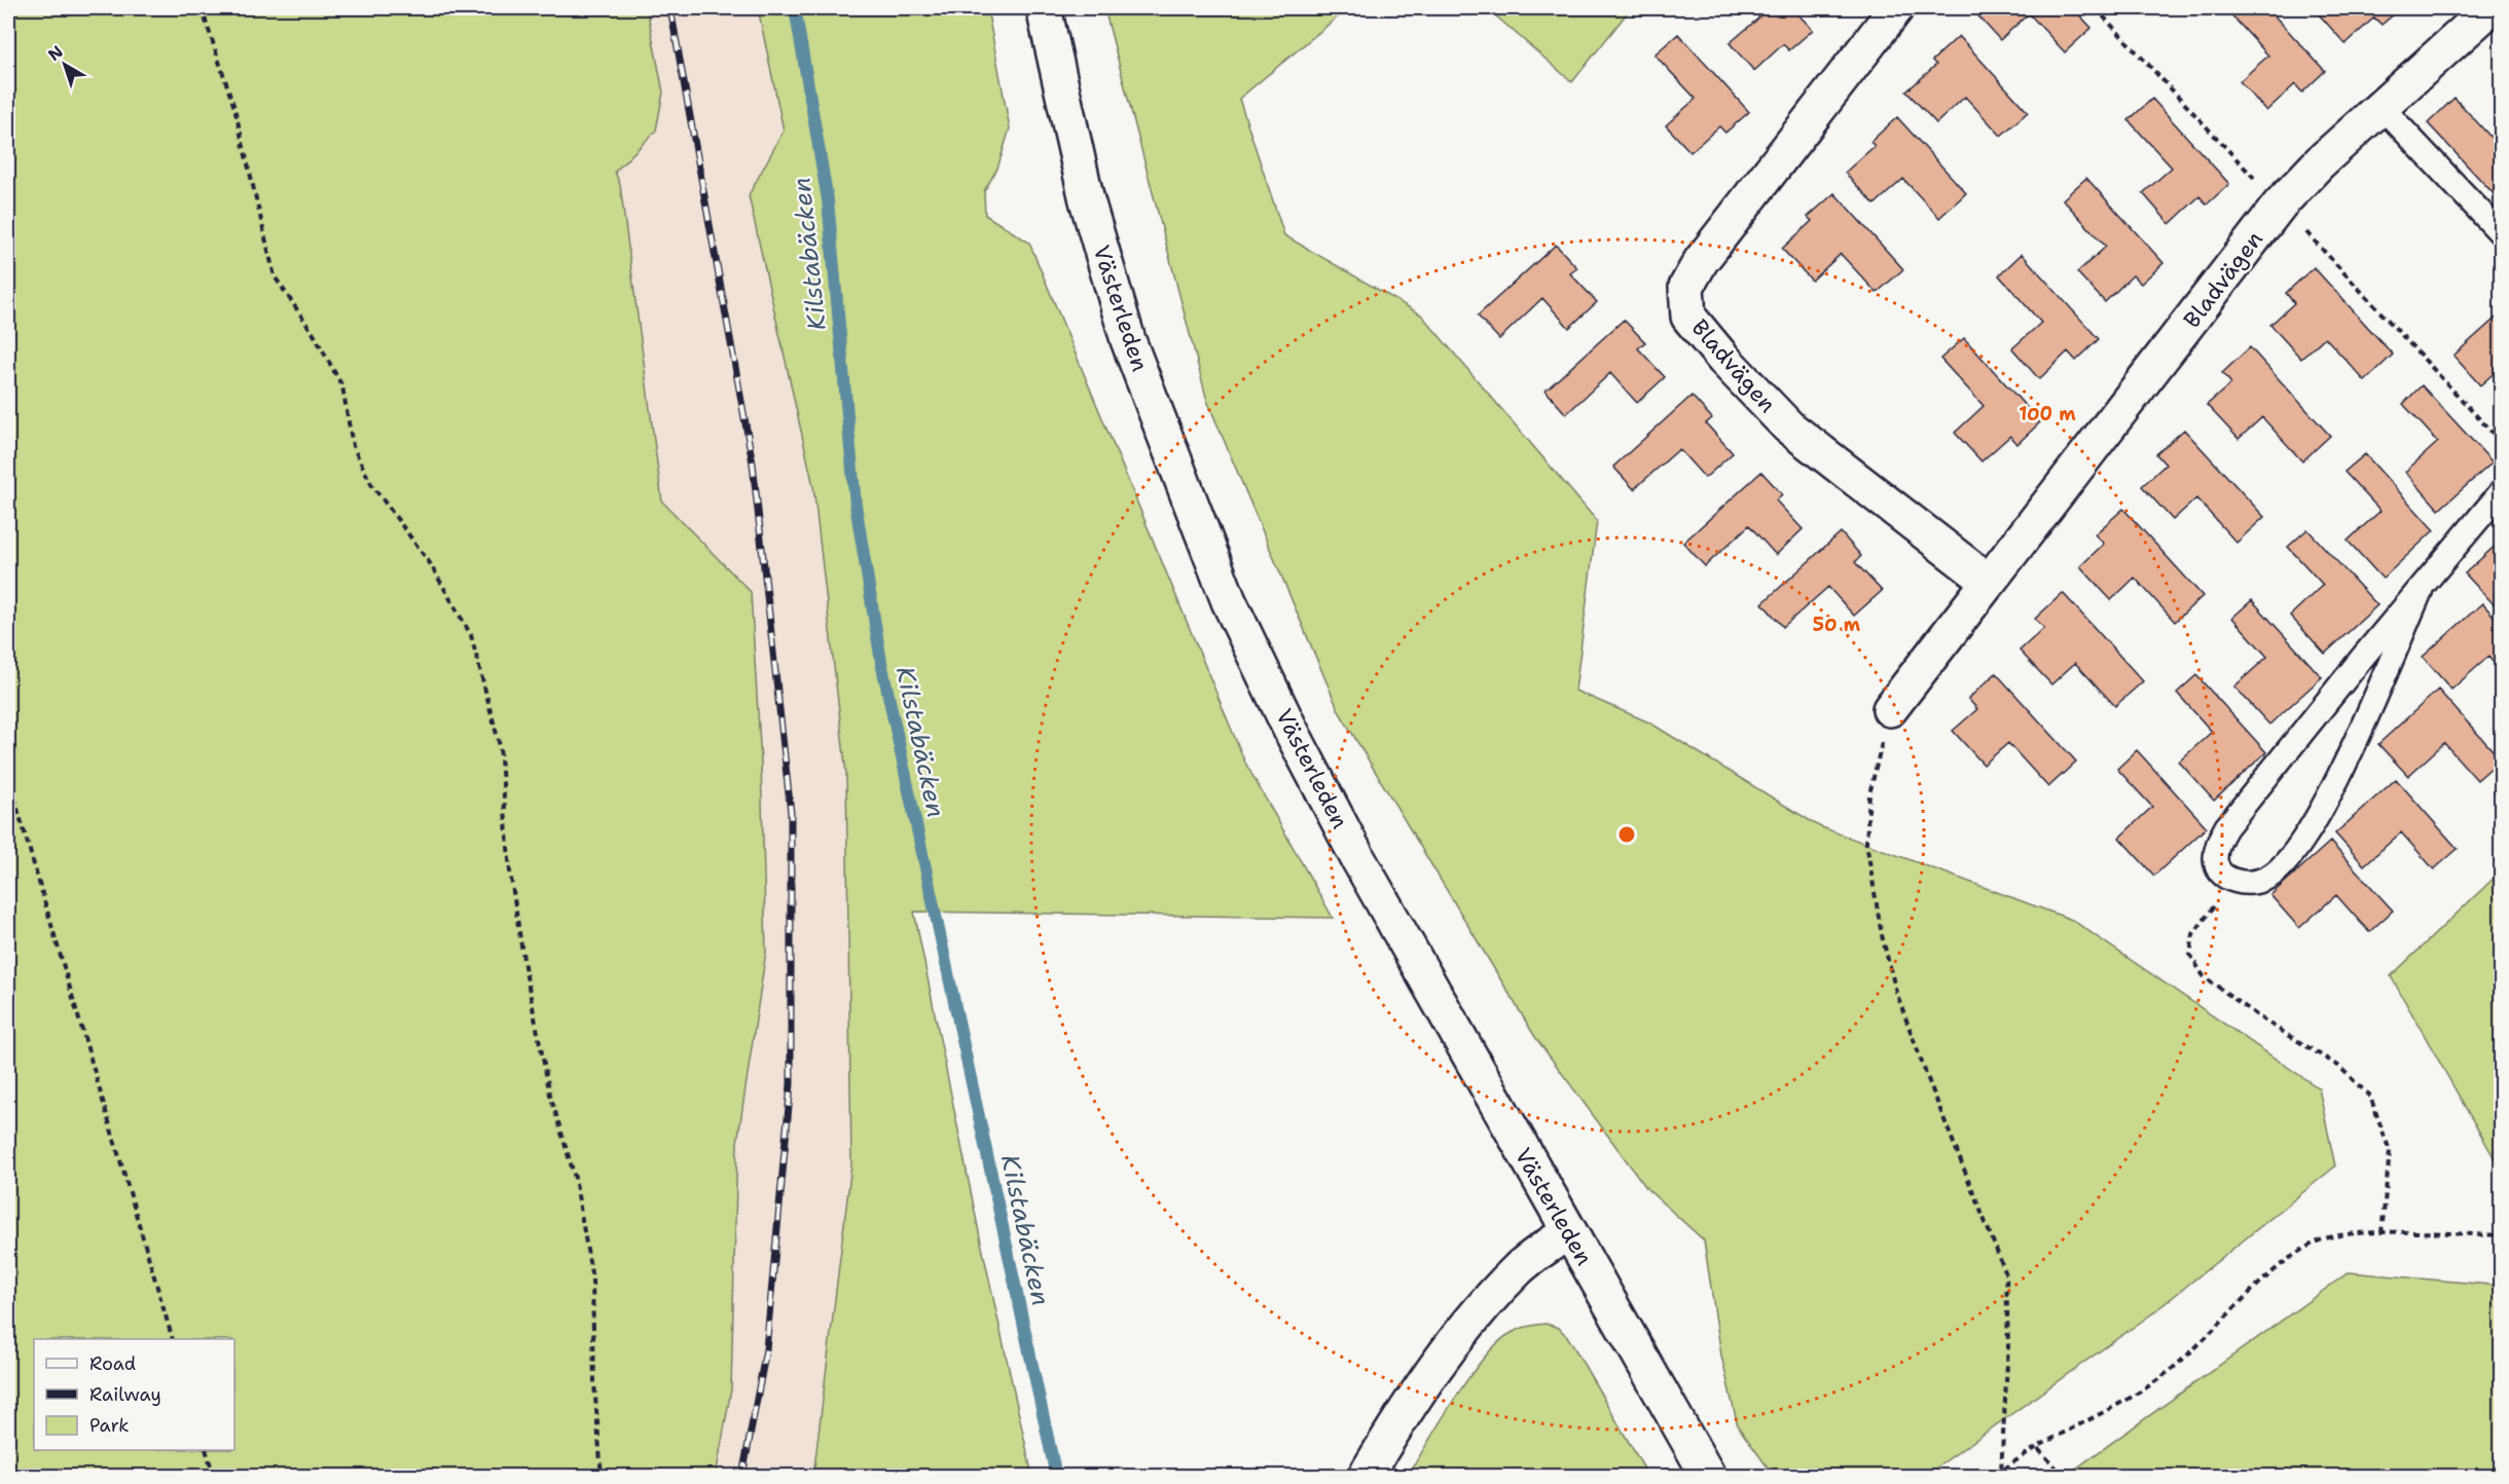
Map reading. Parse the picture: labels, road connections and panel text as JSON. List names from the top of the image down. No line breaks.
{"streets":{"street":["Bladvägen","Västerleden"]},"water":["Kilstabäcken"],"legend":["Road","Railway","Park"],"north":"top left","rings":["100 m","50 m"]}
